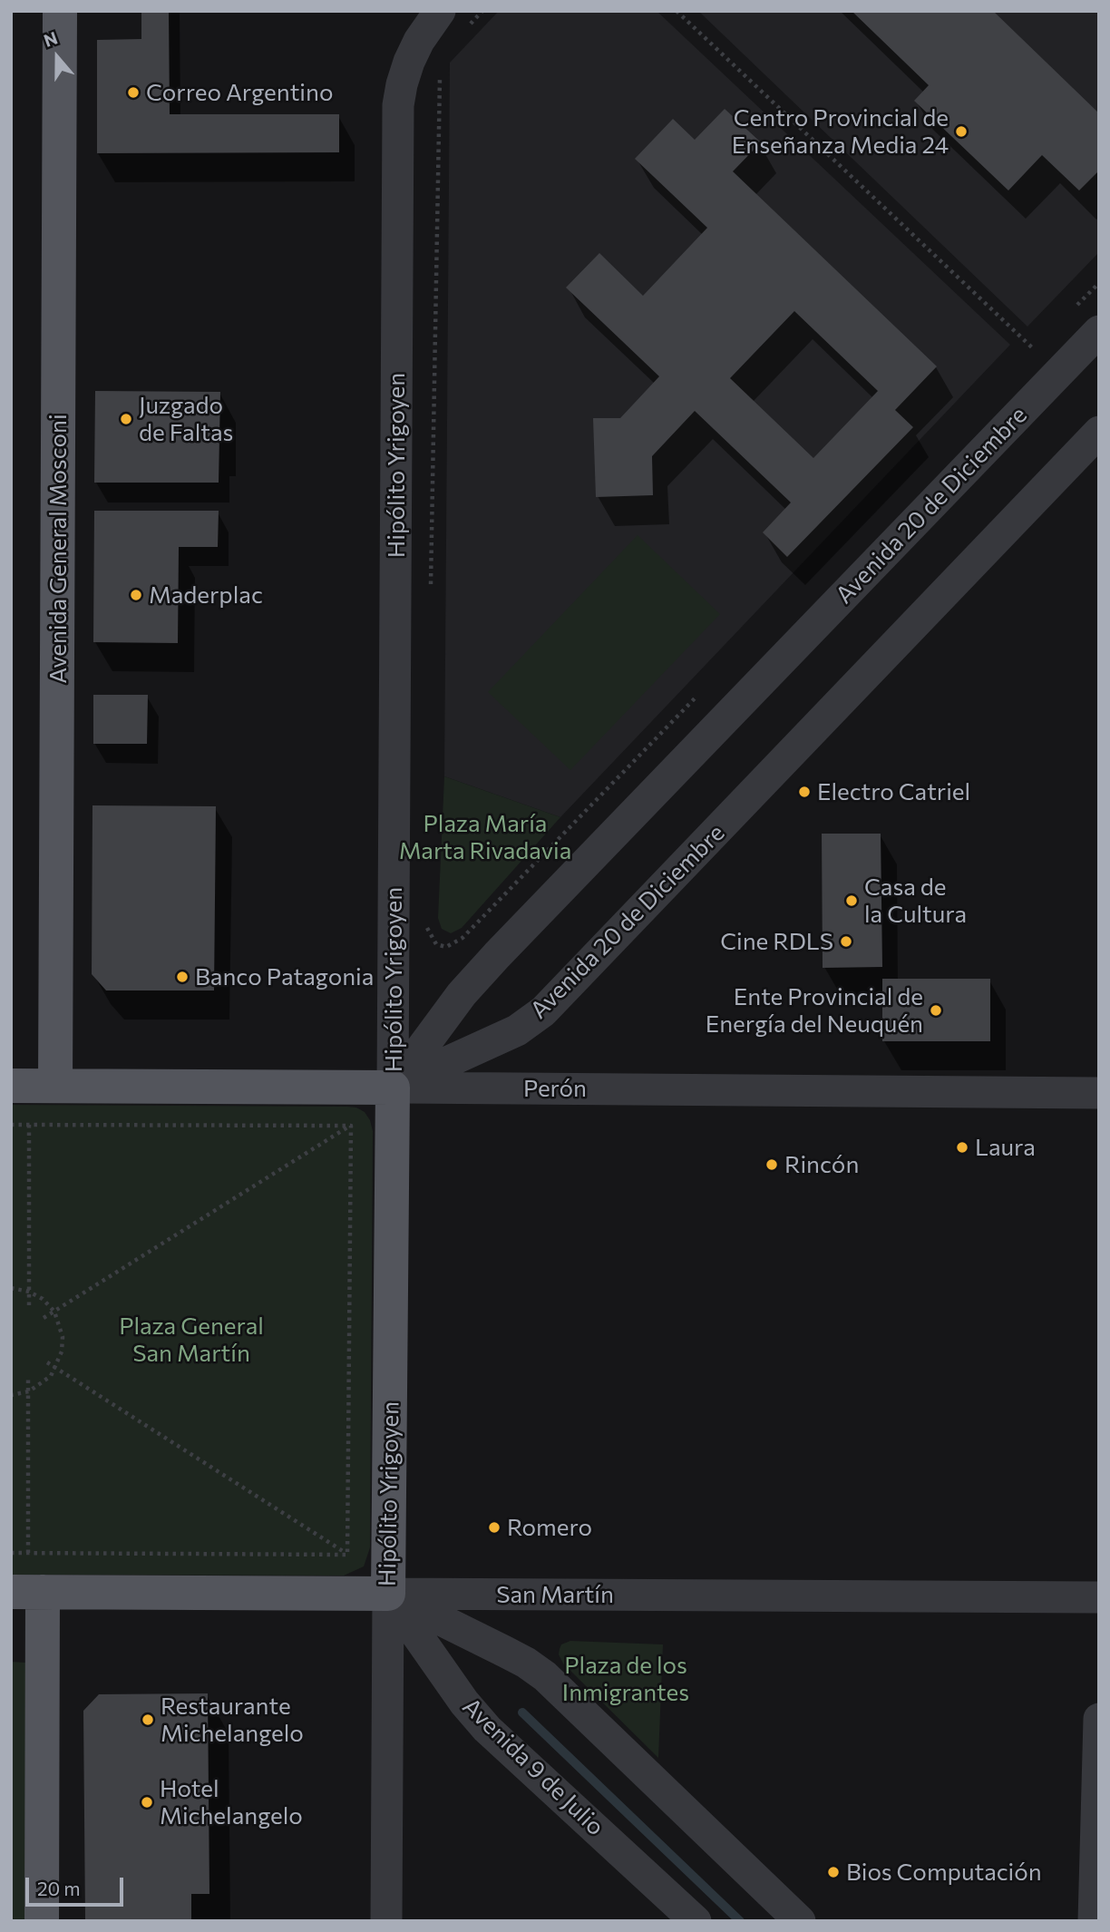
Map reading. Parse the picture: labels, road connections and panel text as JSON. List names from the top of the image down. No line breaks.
{"streets":{"main road":["Hipólito Yrigoyen","Avenida General Mosconi","Perón","San Martín"],"street":["Avenida 20 de Diciembre","Avenida 9 de Julio"]},"crossings":[["Hipólito Yrigoyen","Avenida 20 de Diciembre"],["Hipólito Yrigoyen","Perón"],["Hipólito Yrigoyen","San Martín"],["Hipólito Yrigoyen","Avenida 9 de Julio"],["Avenida 20 de Diciembre","Perón"],["Avenida General Mosconi","Perón"],["San Martín","Avenida 9 de Julio"]],"parks":["Plaza María Marta Rivadavia","Plaza General San Martín","Plaza de los Inmigrantes"],"places":["Correo Argentino","Centro Provincial de Enseñanza Media 24","Juzgado de Faltas","Maderplac","Electro Catriel","Casa de la Cultura","Cine RDLS","Banco Patagonia","Ente Provincial de Energía del Neuquén","Laura","Rincón","Romero","Restaurante Michelangelo","Hotel Michelangelo","Bios Computación"],"scale_bar":"20 m","north":"top"}
